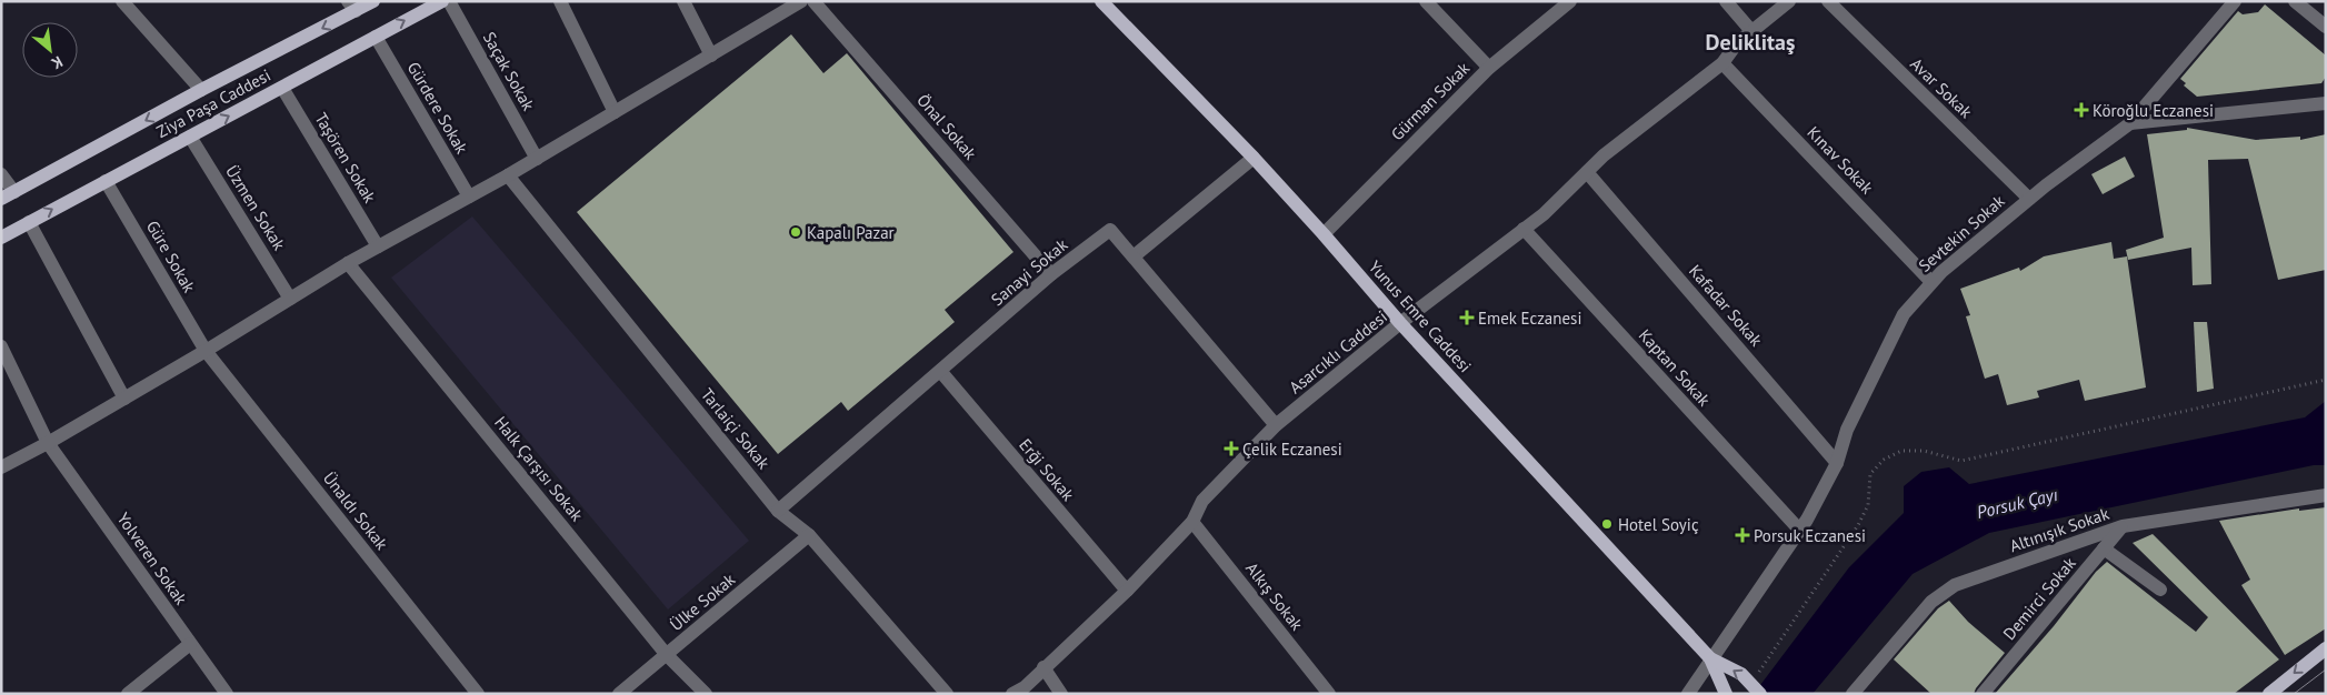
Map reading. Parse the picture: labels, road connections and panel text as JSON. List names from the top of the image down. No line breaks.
{"streets":{"main road":["Ziya Paşa Caddesi","Yunus Emre Caddesi"],"street":["Saçak Sokak","Avar Sokak","Gürman Sokak","Gürdere Sokak","Önal Sokak","Taşören Sokak","Kınav Sokak","Üzmen Sokak","Sevtekin Sokak","Güre Sokak","Sanayi Sokak","Kafadar Sokak","Asarcıklı Caddesi","Kaptan Sokak","Tarlaiçi Sokak","Halk Çarşısı Sokak","Erği Sokak","Ünaldı Sokak","Altınışık Sokak","Yolveren Sokak","Alkış Sokak","Demirci Sokak","Ülke Sokak"]},"crossings":[["Avar Sokak","Sevtekin Sokak"],["Gürman Sokak","Yunus Emre Caddesi"],["Ziya Paşa Caddesi","Gürdere Sokak"],["Ziya Paşa Caddesi","Taşören Sokak"],["Ziya Paşa Caddesi","Üzmen Sokak"],["Ziya Paşa Caddesi","Güre Sokak"],["Önal Sokak","Sanayi Sokak"],["Kınav Sokak","Sevtekin Sokak"],["Kınav Sokak","Asarcıklı Caddesi"],["Sevtekin Sokak","Kafadar Sokak"],["Sevtekin Sokak","Yunus Emre Caddesi"],["Sevtekin Sokak","Kaptan Sokak"],["Güre Sokak","Ünaldı Sokak"],["Sanayi Sokak","Asarcıklı Caddesi"],["Sanayi Sokak","Tarlaiçi Sokak"],["Sanayi Sokak","Erği Sokak"],["Kafadar Sokak","Asarcıklı Caddesi"],["Yunus Emre Caddesi","Asarcıklı Caddesi"],["Asarcıklı Caddesi","Kaptan Sokak"],["Asarcıklı Caddesi","Erği Sokak"],["Asarcıklı Caddesi","Alkış Sokak"],["Tarlaiçi Sokak","Ülke Sokak"],["Halk Çarşısı Sokak","Ülke Sokak"],["Altınışık Sokak","Demirci Sokak"]],"districts":["Deliklitaş"],"water":["Porsuk Çayı"],"places":{"health":["Köroğlu Eczanesi","Emek Eczanesi","Çelik Eczanesi","Porsuk Eczanesi"],"other":["Kapalı Pazar","Hotel Soyiç"]},"north":"bottom right"}
